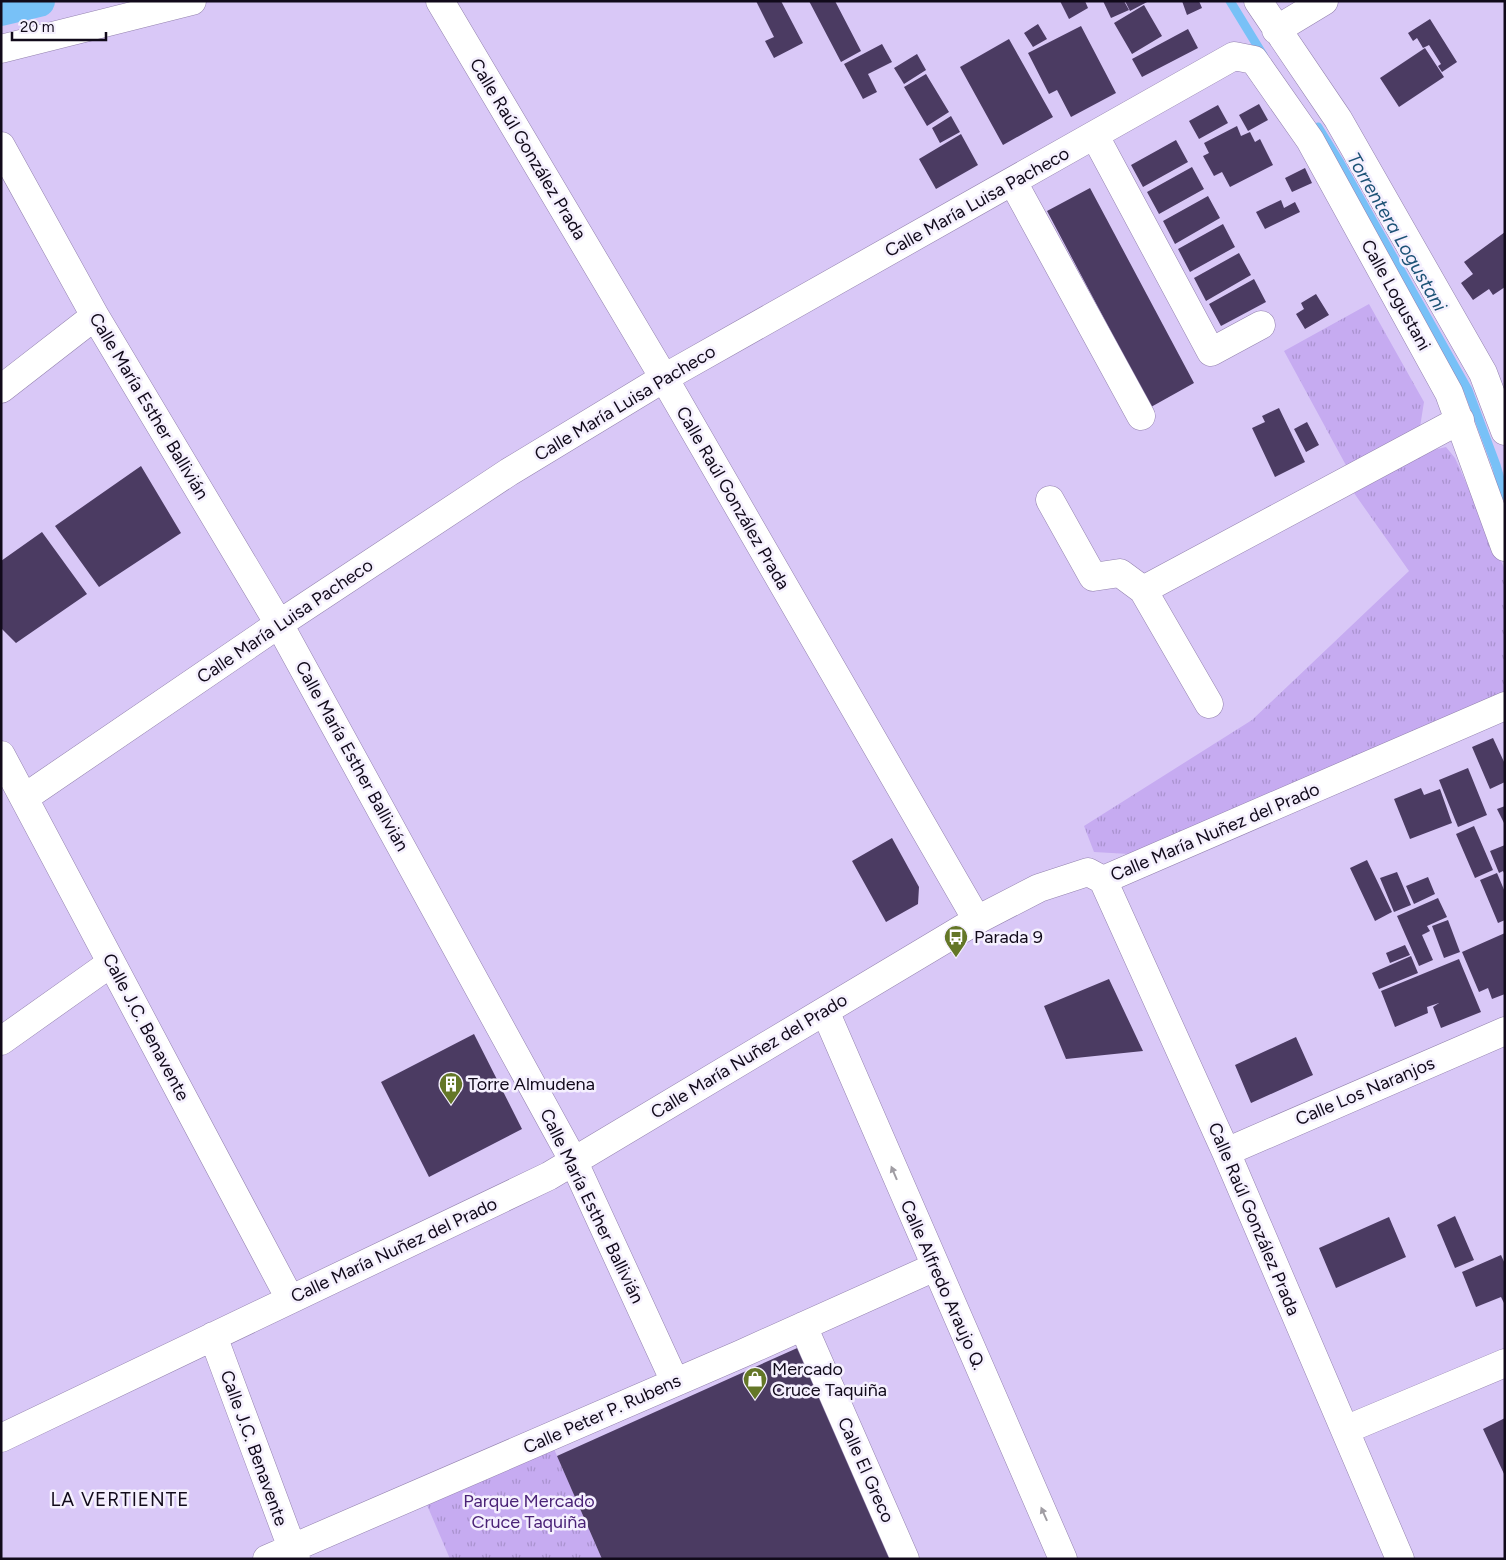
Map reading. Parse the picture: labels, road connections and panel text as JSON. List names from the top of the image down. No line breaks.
{"streets":{"street":["Calle Raúl González Prada","Calle María Luisa Pacheco","Calle Logustani","Calle María Esther Ballivián","Calle María Nuñez del Prado","Calle J.C. Benavente","Calle Los Naranjos","Calle Alfredo Araujo Q.","Calle Peter P. Rubens","Calle El Greco"]},"crossings":[["Calle Raúl González Prada","Calle María Luisa Pacheco"],["Calle Raúl González Prada","Calle María Nuñez del Prado"],["Calle Raúl González Prada","Calle Los Naranjos"],["Calle María Luisa Pacheco","Calle Logustani"],["Calle María Luisa Pacheco","Calle María Esther Ballivián"],["Calle María Luisa Pacheco","Calle J.C. Benavente"],["Calle María Esther Ballivián","Calle María Nuñez del Prado"],["Calle María Esther Ballivián","Calle Peter P. Rubens"],["Calle María Nuñez del Prado","Calle J.C. Benavente"],["Calle María Nuñez del Prado","Calle Alfredo Araujo Q."],["Calle J.C. Benavente","Calle Peter P. Rubens"],["Calle Alfredo Araujo Q.","Calle Peter P. Rubens"],["Calle Peter P. Rubens","Calle El Greco"]],"one_way":["Calle Alfredo Araujo Q."],"districts":["LA VERTIENTE"],"water":["Torrentera Logustani"],"parks":["Parque Mercado Cruce Taquiña"],"places":{"bus stop":["Parada 9"],"building":["Torre Almudena"],"shop":["Mercado Cruce Taquiña"]},"scale_bar":"20 m"}
